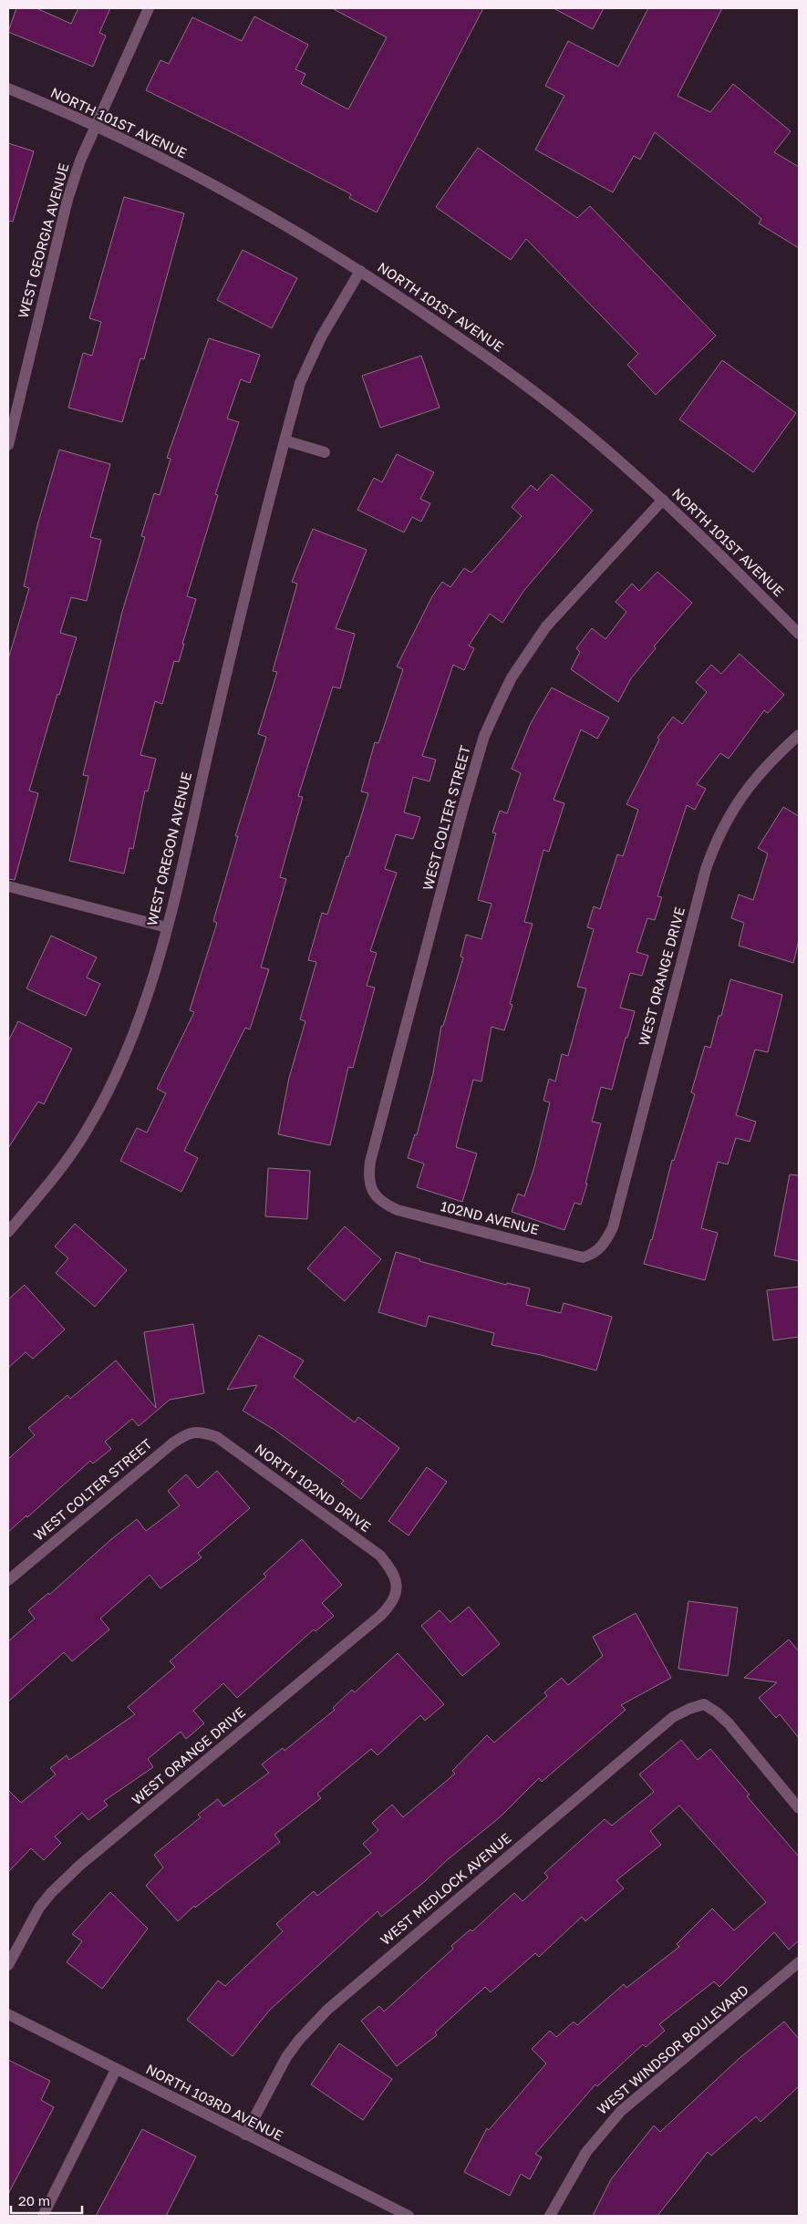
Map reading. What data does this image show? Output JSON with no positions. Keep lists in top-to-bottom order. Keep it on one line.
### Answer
{"streets":{"street":["NORTH 101ST AVENUE","WEST GEORGIA AVENUE","WEST COLTER STREET","WEST OREGON AVENUE","WEST ORANGE DRIVE","102ND AVENUE","NORTH 102ND DRIVE","WEST MEDLOCK AVENUE","WEST WINDSOR BOULEVARD","NORTH 103RD AVENUE"]},"crossings":[["NORTH 101ST AVENUE","WEST GEORGIA AVENUE"],["NORTH 101ST AVENUE","WEST COLTER STREET"],["NORTH 101ST AVENUE","WEST OREGON AVENUE"],["WEST COLTER STREET","102ND AVENUE"],["WEST COLTER STREET","NORTH 102ND DRIVE"],["WEST ORANGE DRIVE","102ND AVENUE"],["WEST ORANGE DRIVE","NORTH 102ND DRIVE"],["WEST MEDLOCK AVENUE","NORTH 103RD AVENUE"]],"scale_bar":"20 m"}
